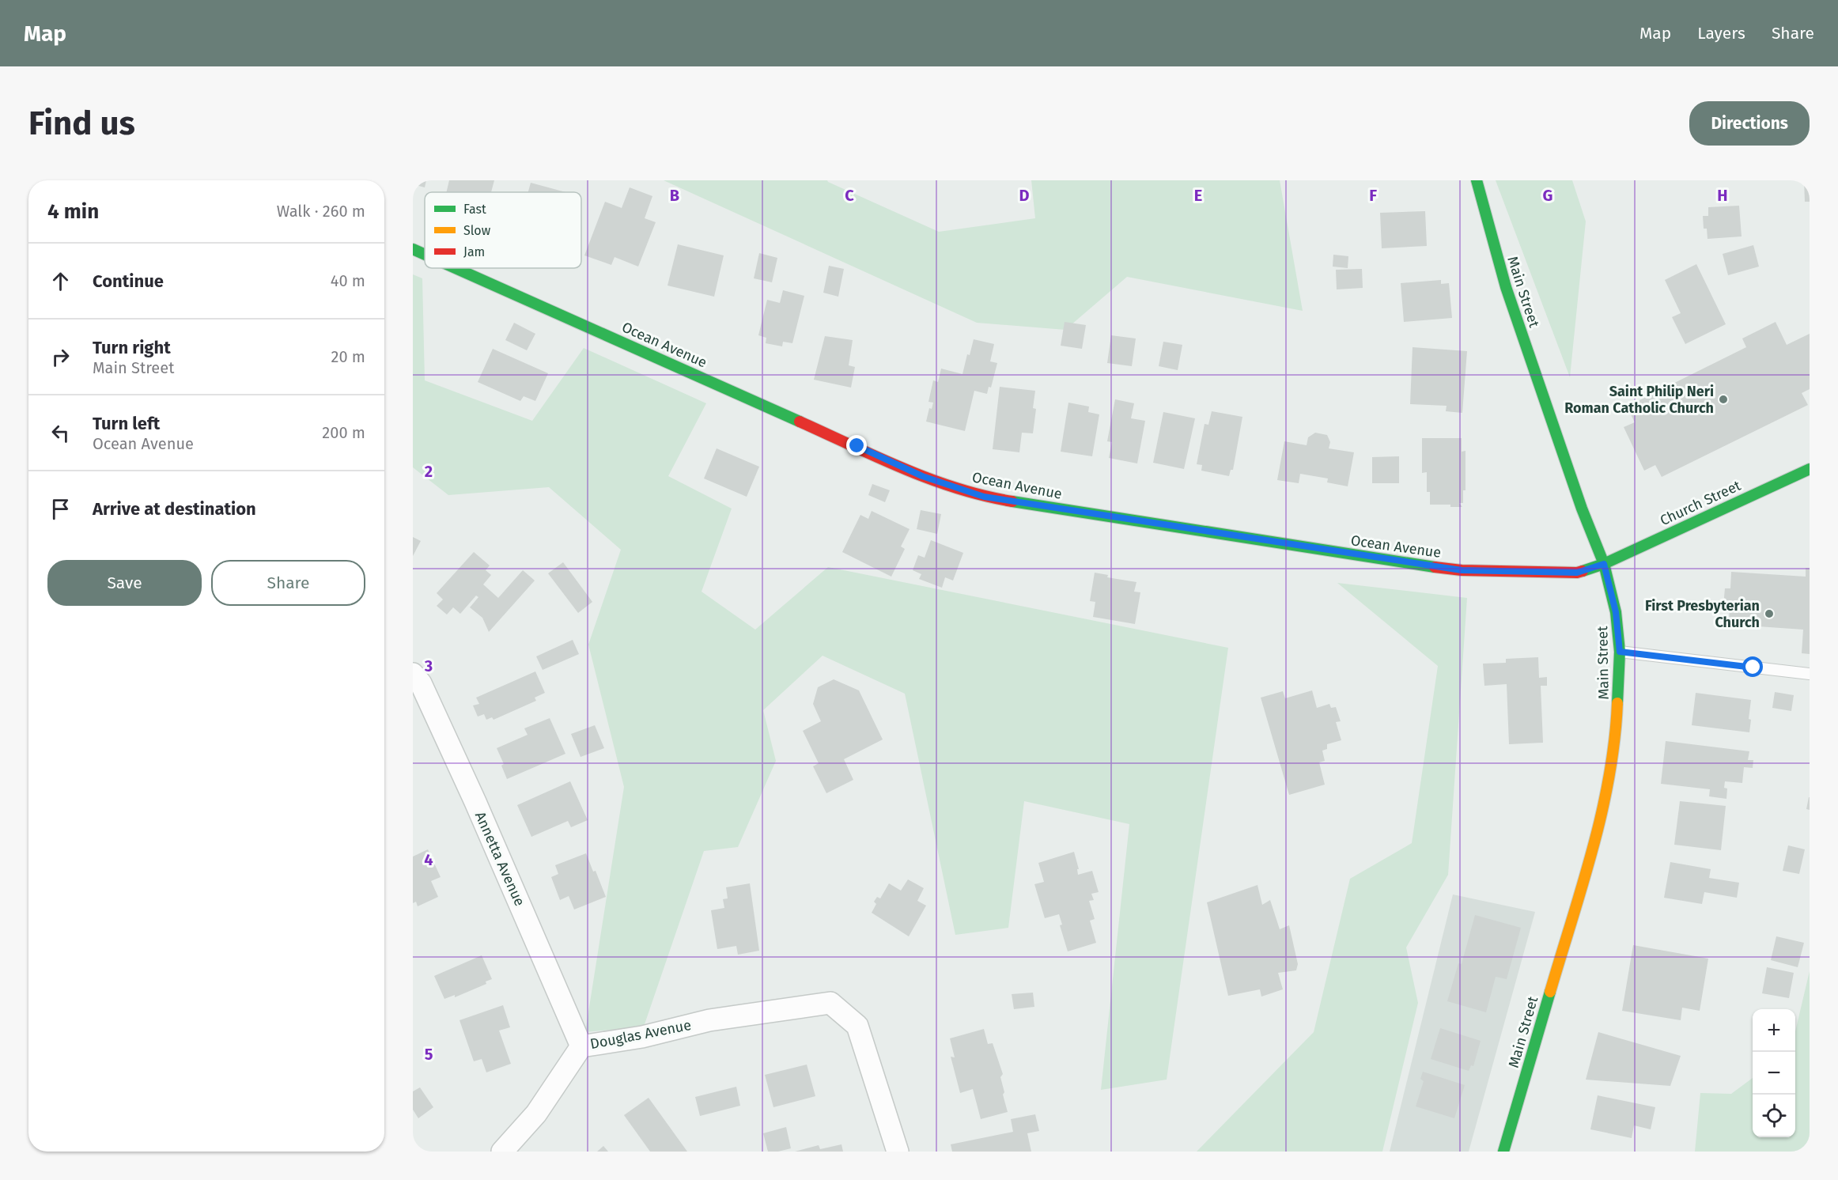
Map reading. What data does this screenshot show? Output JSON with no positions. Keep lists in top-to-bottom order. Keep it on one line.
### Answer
{"streets":{"main road":["Main Street","Ocean Avenue","Church Street"],"street":["Annetta Avenue","Douglas Avenue"]},"crossings":[["Main Street","Ocean Avenue"],["Main Street","Church Street"],["Ocean Avenue","Church Street"],["Annetta Avenue","Douglas Avenue"]],"places":["Saint Philip Neri Roman Catholic Church","First Presbyterian Church"],"legend":["Fast","Slow","Jam"],"page":{"header":"Map","nav":["Map","Layers","Share"],"buttons":["Directions",["Save","Share"]],"title":"Find us","heading":["4 min","Walk · 260 m"],"list":[["Continue","40 m"],["Turn right","Main Street","20 m"],["Turn left","Ocean Avenue","200 m"],"Arrive at destination"],"map_buttons":["+","−"]},"grid":{"columns":["B","C","D","E","F","G","H"],"rows":["2","3","4","5"]}}
